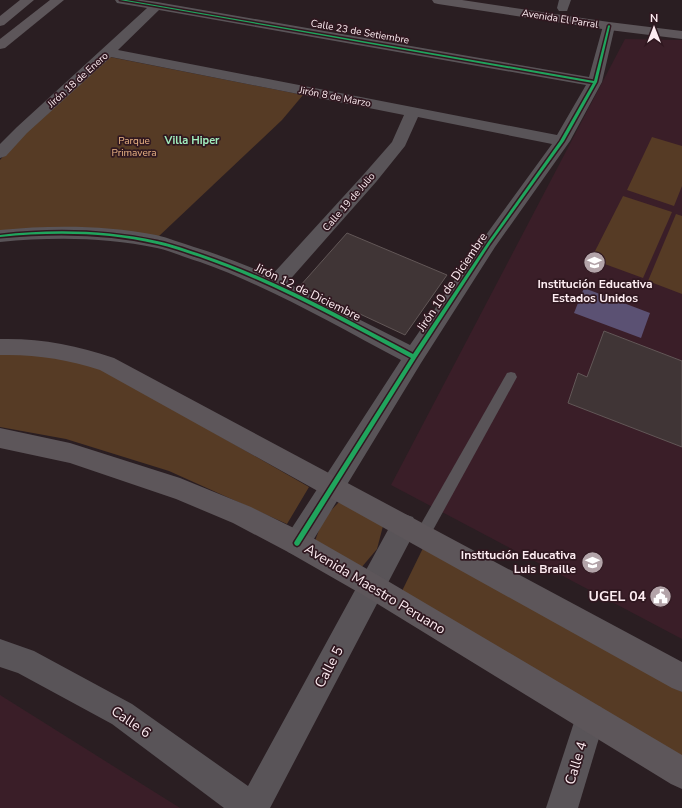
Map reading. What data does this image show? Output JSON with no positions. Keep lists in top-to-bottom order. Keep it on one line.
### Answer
{"streets":{"main road":["Avenida El Parral","Avenida Maestro Peruano"],"street":["Calle 23 de Setiembre","Jirón 18 de Enero","Jirón 8 de Marzo","Calle 19 de Julio","Jirón 10 de Diciembre","Jirón 12 de Diciembre","Calle 5","Calle 6","Calle 4"]},"crossings":[["Avenida El Parral","Jirón 10 de Diciembre"],["Calle 23 de Setiembre","Jirón 18 de Enero"],["Calle 23 de Setiembre","Jirón 10 de Diciembre"],["Jirón 18 de Enero","Jirón 8 de Marzo"],["Jirón 8 de Marzo","Calle 19 de Julio"],["Jirón 8 de Marzo","Jirón 10 de Diciembre"],["Calle 19 de Julio","Jirón 12 de Diciembre"],["Jirón 10 de Diciembre","Jirón 12 de Diciembre"],["Jirón 10 de Diciembre","Avenida Maestro Peruano"],["Avenida Maestro Peruano","Calle 5"],["Avenida Maestro Peruano","Calle 4"],["Calle 5","Calle 6"]],"districts":["Villa Hiper"],"parks":["Parque Primavera"],"places":{"school or university":["Institución Educativa Estados Unidos","Institución Educativa Luis Braille"],"public building":["UGEL 04"]},"north":"top"}
